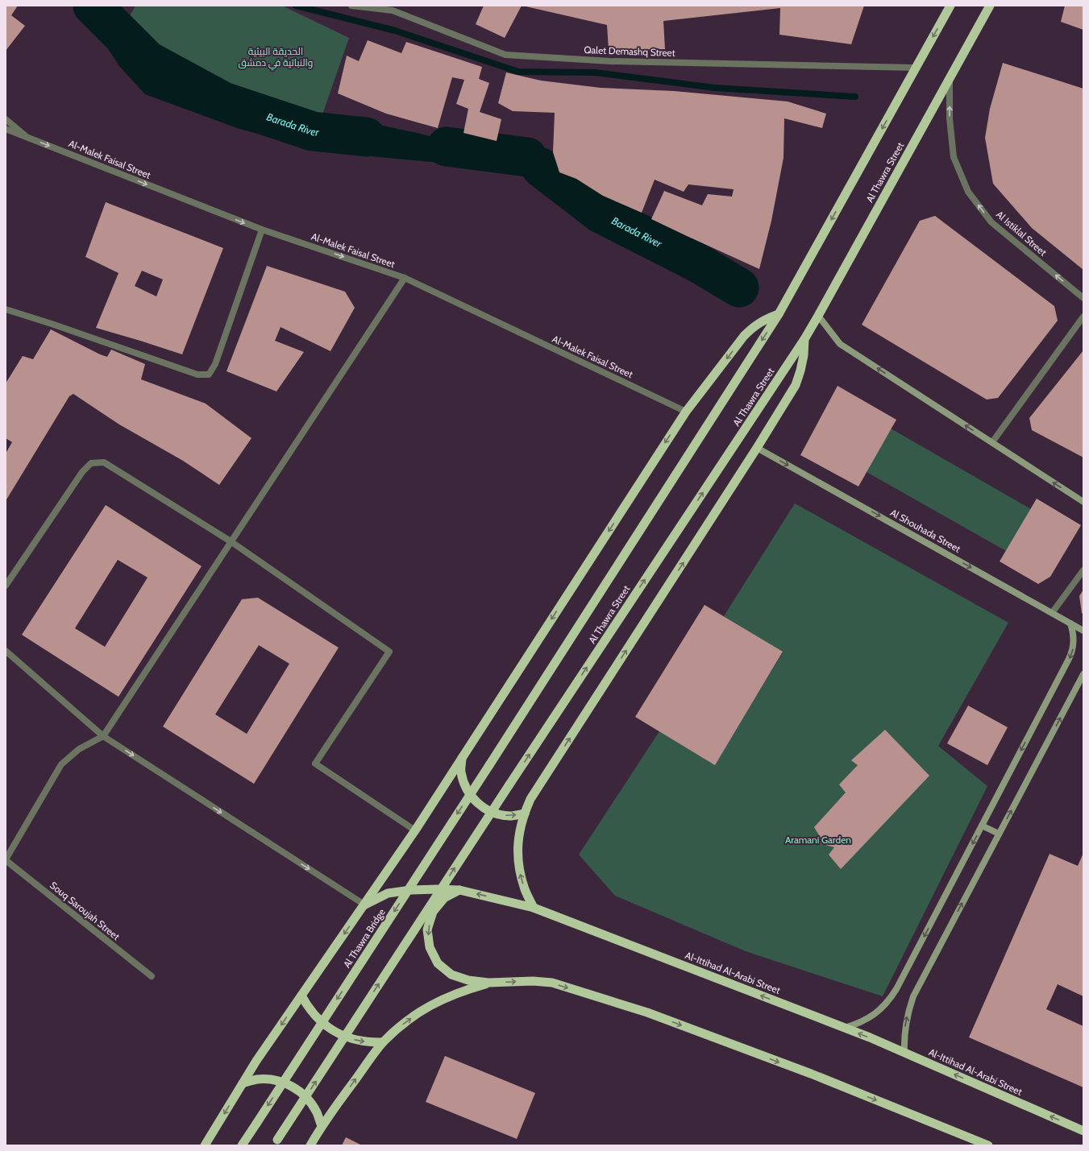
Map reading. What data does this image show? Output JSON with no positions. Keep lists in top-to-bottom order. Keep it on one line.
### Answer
{"streets":{"highway":["Al Thawra Street","Al Thawra Bridge","Al-Ittihad Al-Arabi Street"],"main road":["Al Shouhada Street"],"street":["Qalet Demashq Street","Al-Malek Faisal Street","Al Istiklal Street","Souq Saroujah Street"]},"crossings":[["Qalet Demashq Street","Al Thawra Street"],["Al Thawra Street","Al Istiklal Street"],["Al Thawra Street","Al Thawra Bridge"]],"one_way":["Al-Malek Faisal Street","Al Istiklal Street","Al Shouhada Street"],"water":["Barada River"],"parks":["الحديقة البيئية والنباتية في دمشق","Aramani Garden"]}
